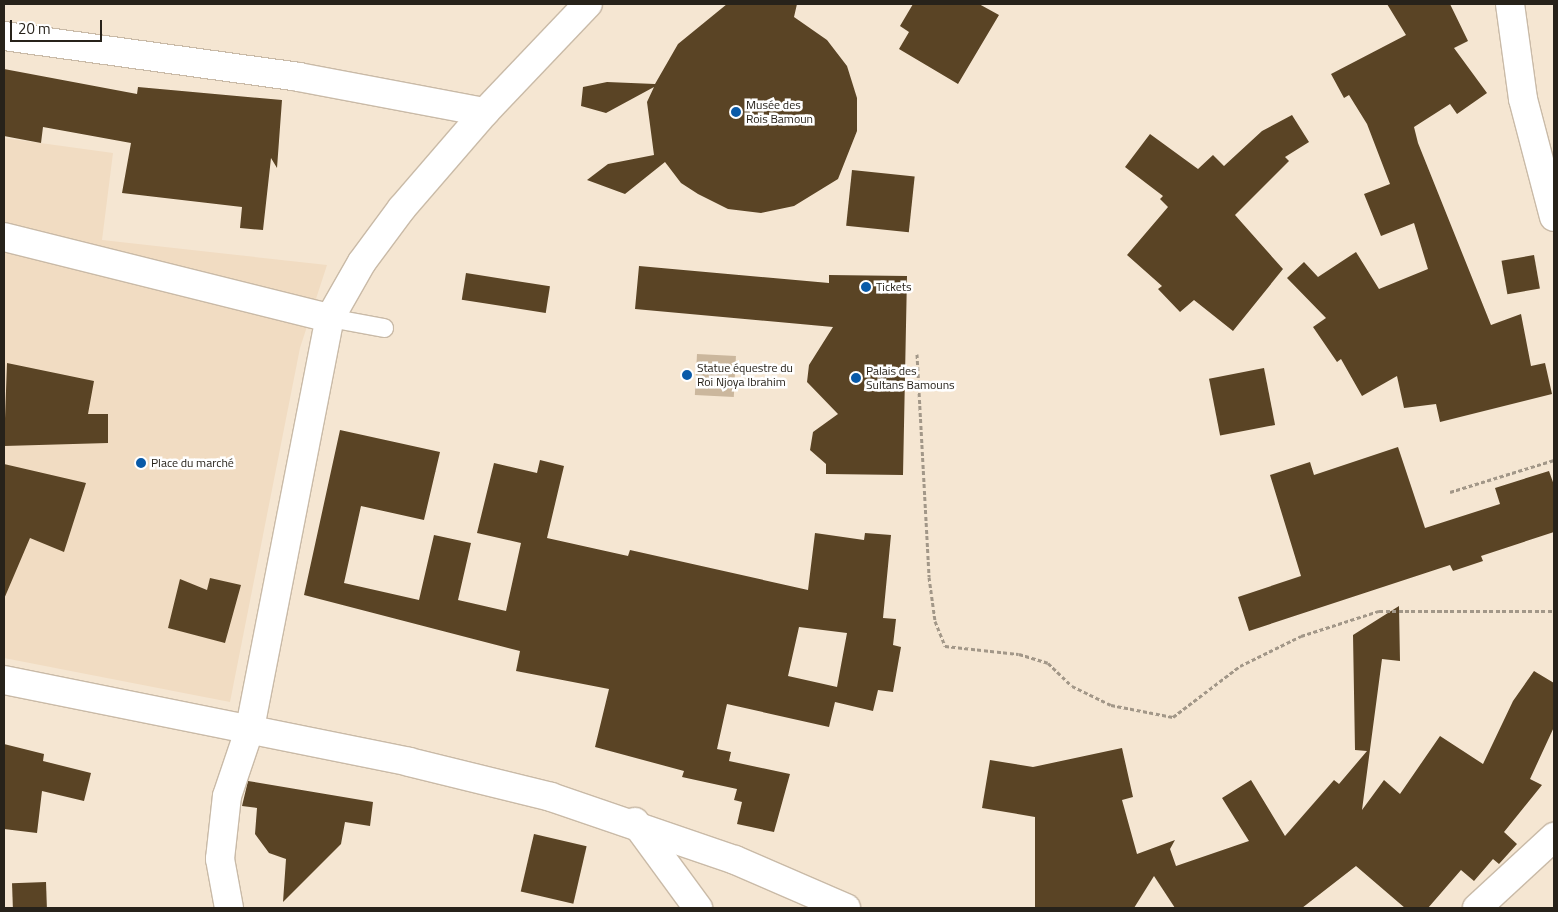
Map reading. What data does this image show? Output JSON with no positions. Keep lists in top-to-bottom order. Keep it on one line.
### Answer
{"places":["Musée des Rois Bamoun","Tickets","Statue équestre du Roi Njoya Ibrahim","Palais des Sultans Bamouns","Place du marché"],"scale_bar":"20 m"}
